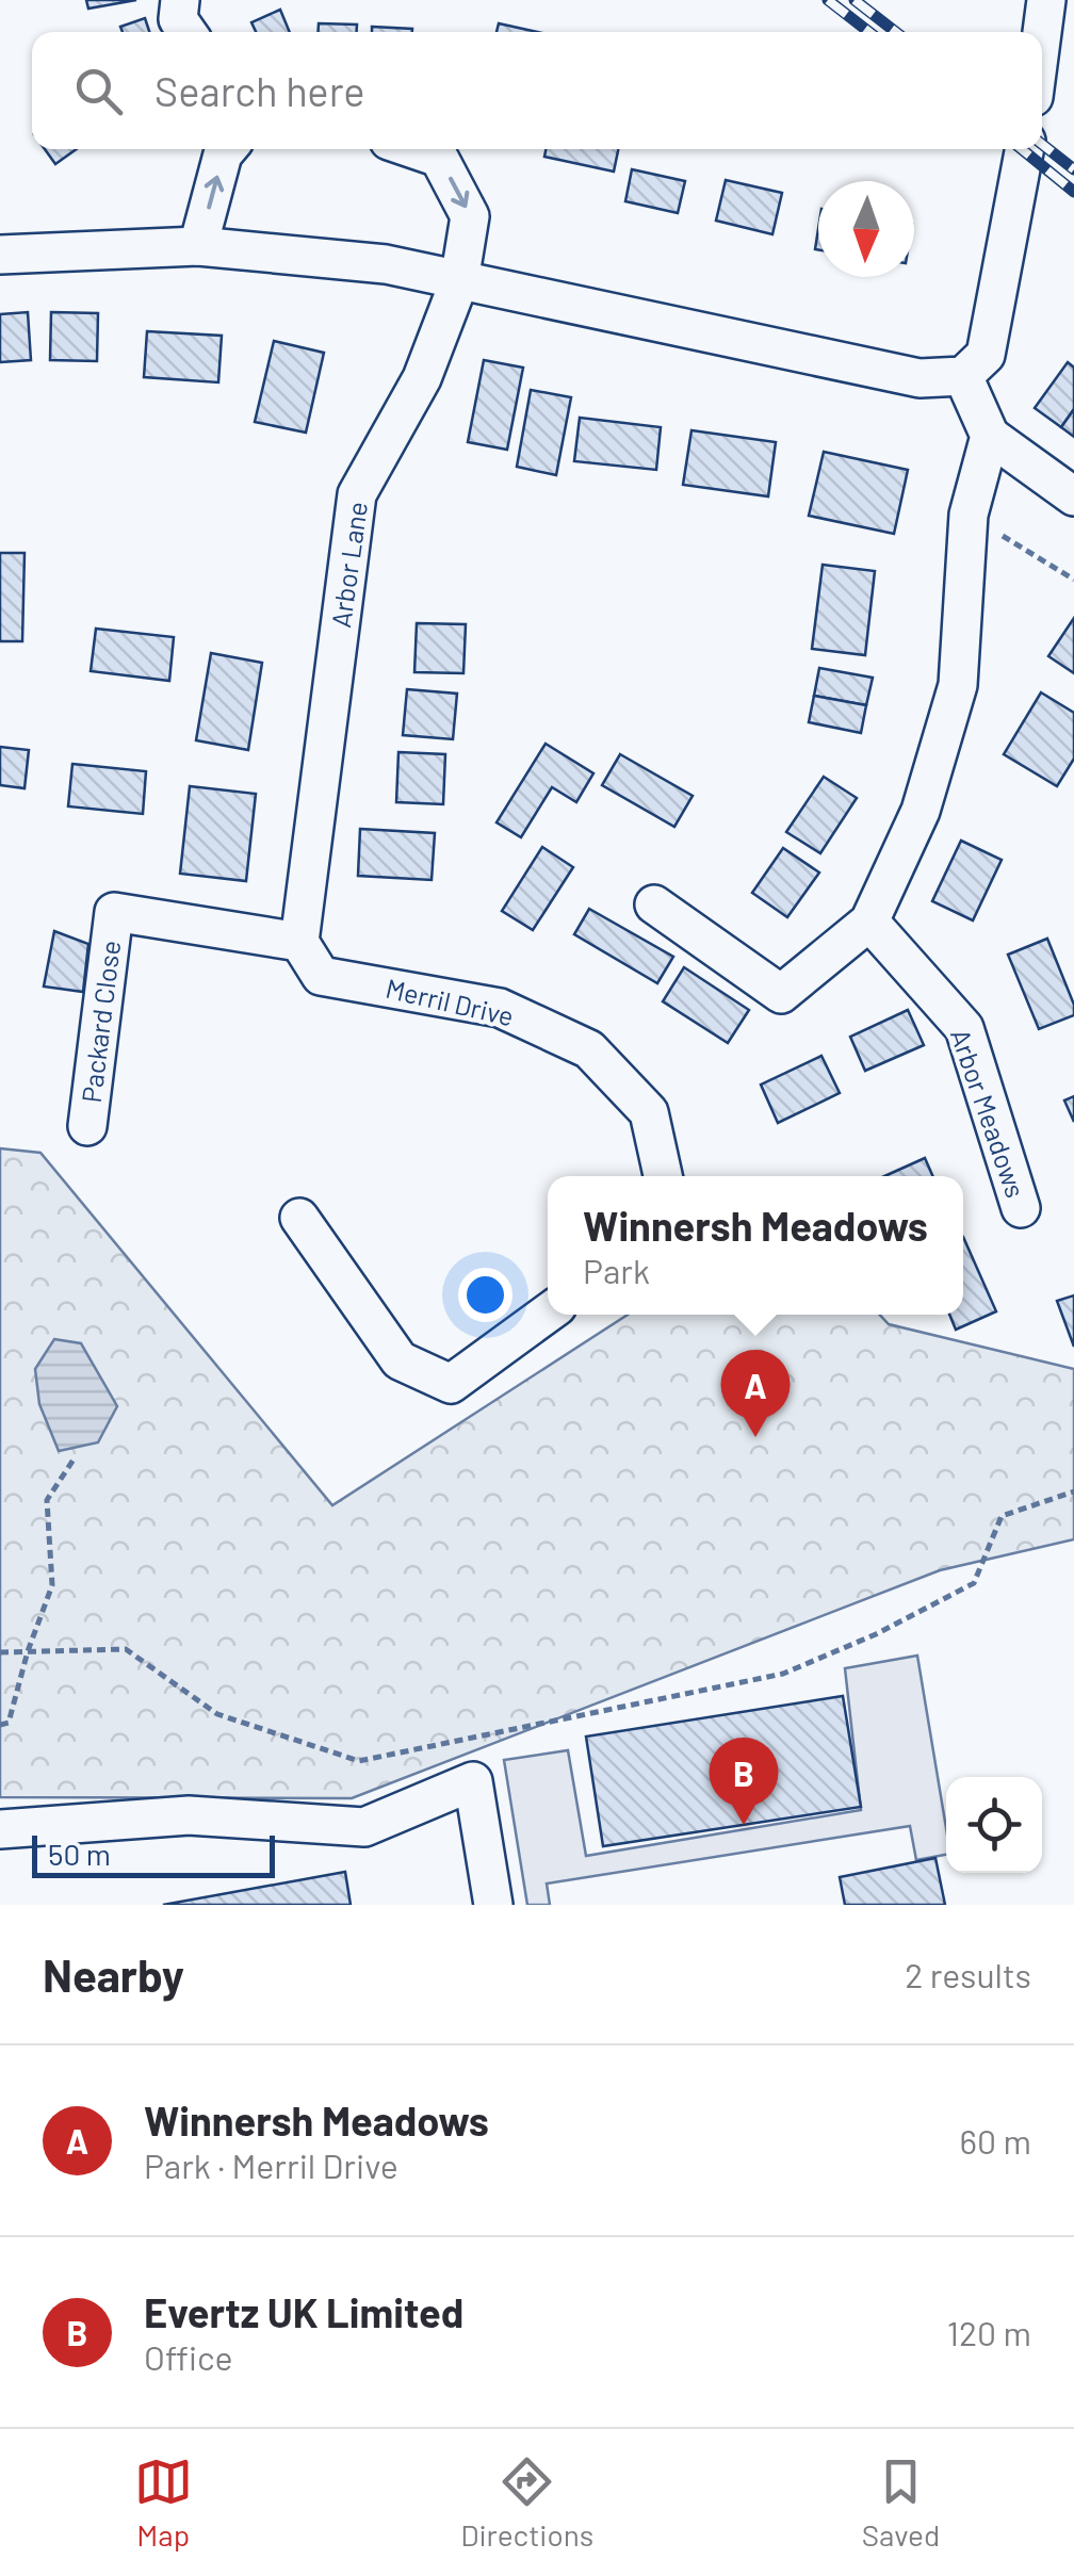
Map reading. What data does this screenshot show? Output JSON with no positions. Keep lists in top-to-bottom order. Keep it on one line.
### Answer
{"streets":{"street":["Arbor Lane","Merril Drive","Packard Close","Arbor Meadows"]},"crossings":[["Arbor Lane","Merril Drive"],["Arbor Lane","Packard Close"],["Merril Drive","Packard Close"]],"scale_bar":"50 m","north":"bottom","page":{"search":"Search here","popup":["Winnersh Meadows","Park"],"pins":["A","B"],"scale":"50 m","heading":["Nearby","2 results"],"list":[{"mark":"A","name":"Winnersh Meadows","note":"Park · Merril Drive","value":"60 m"},{"mark":"B","name":"Evertz UK Limited","note":"Office","value":"120 m"}],"nav":["Map","Directions","Saved"]}}
